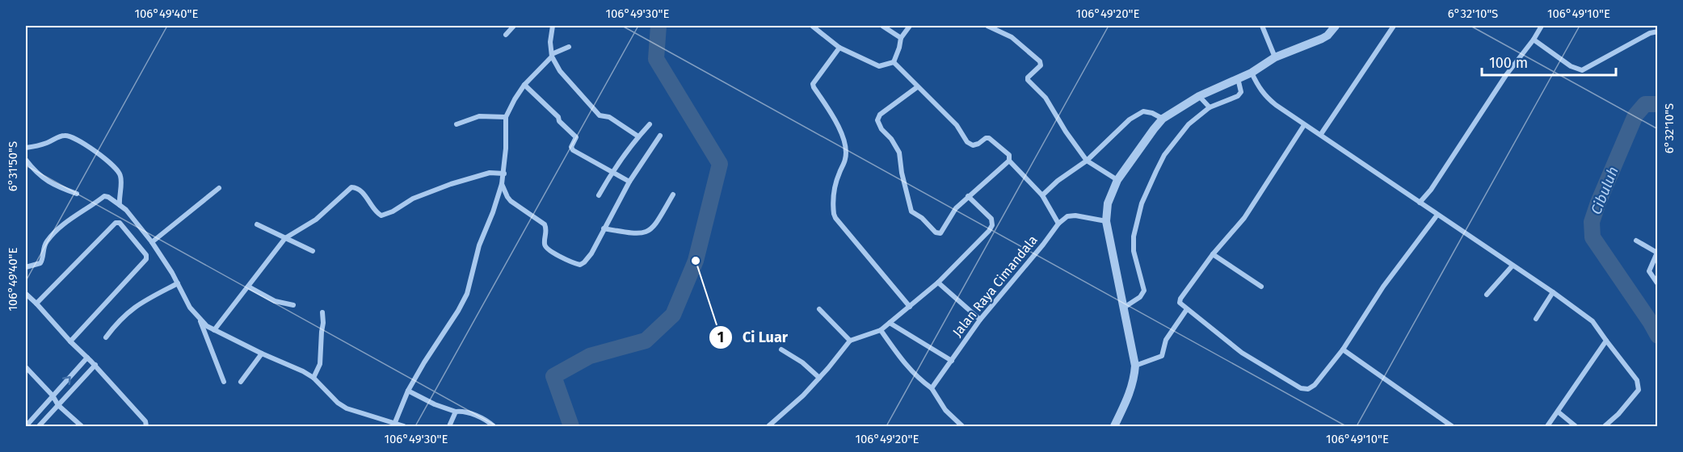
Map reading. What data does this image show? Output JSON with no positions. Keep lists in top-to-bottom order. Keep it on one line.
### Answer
{"streets":{"street":["Jalan Raya Cimandala"]},"water":["Cibuluh"],"places":["Ci Luar"],"scale_bar":"100 m","coordinates":["106°49'40\"E","106°49'30\"E","106°49'20\"E","6°32'10\"S","106°49'10\"E","6°31'50\"S"]}
